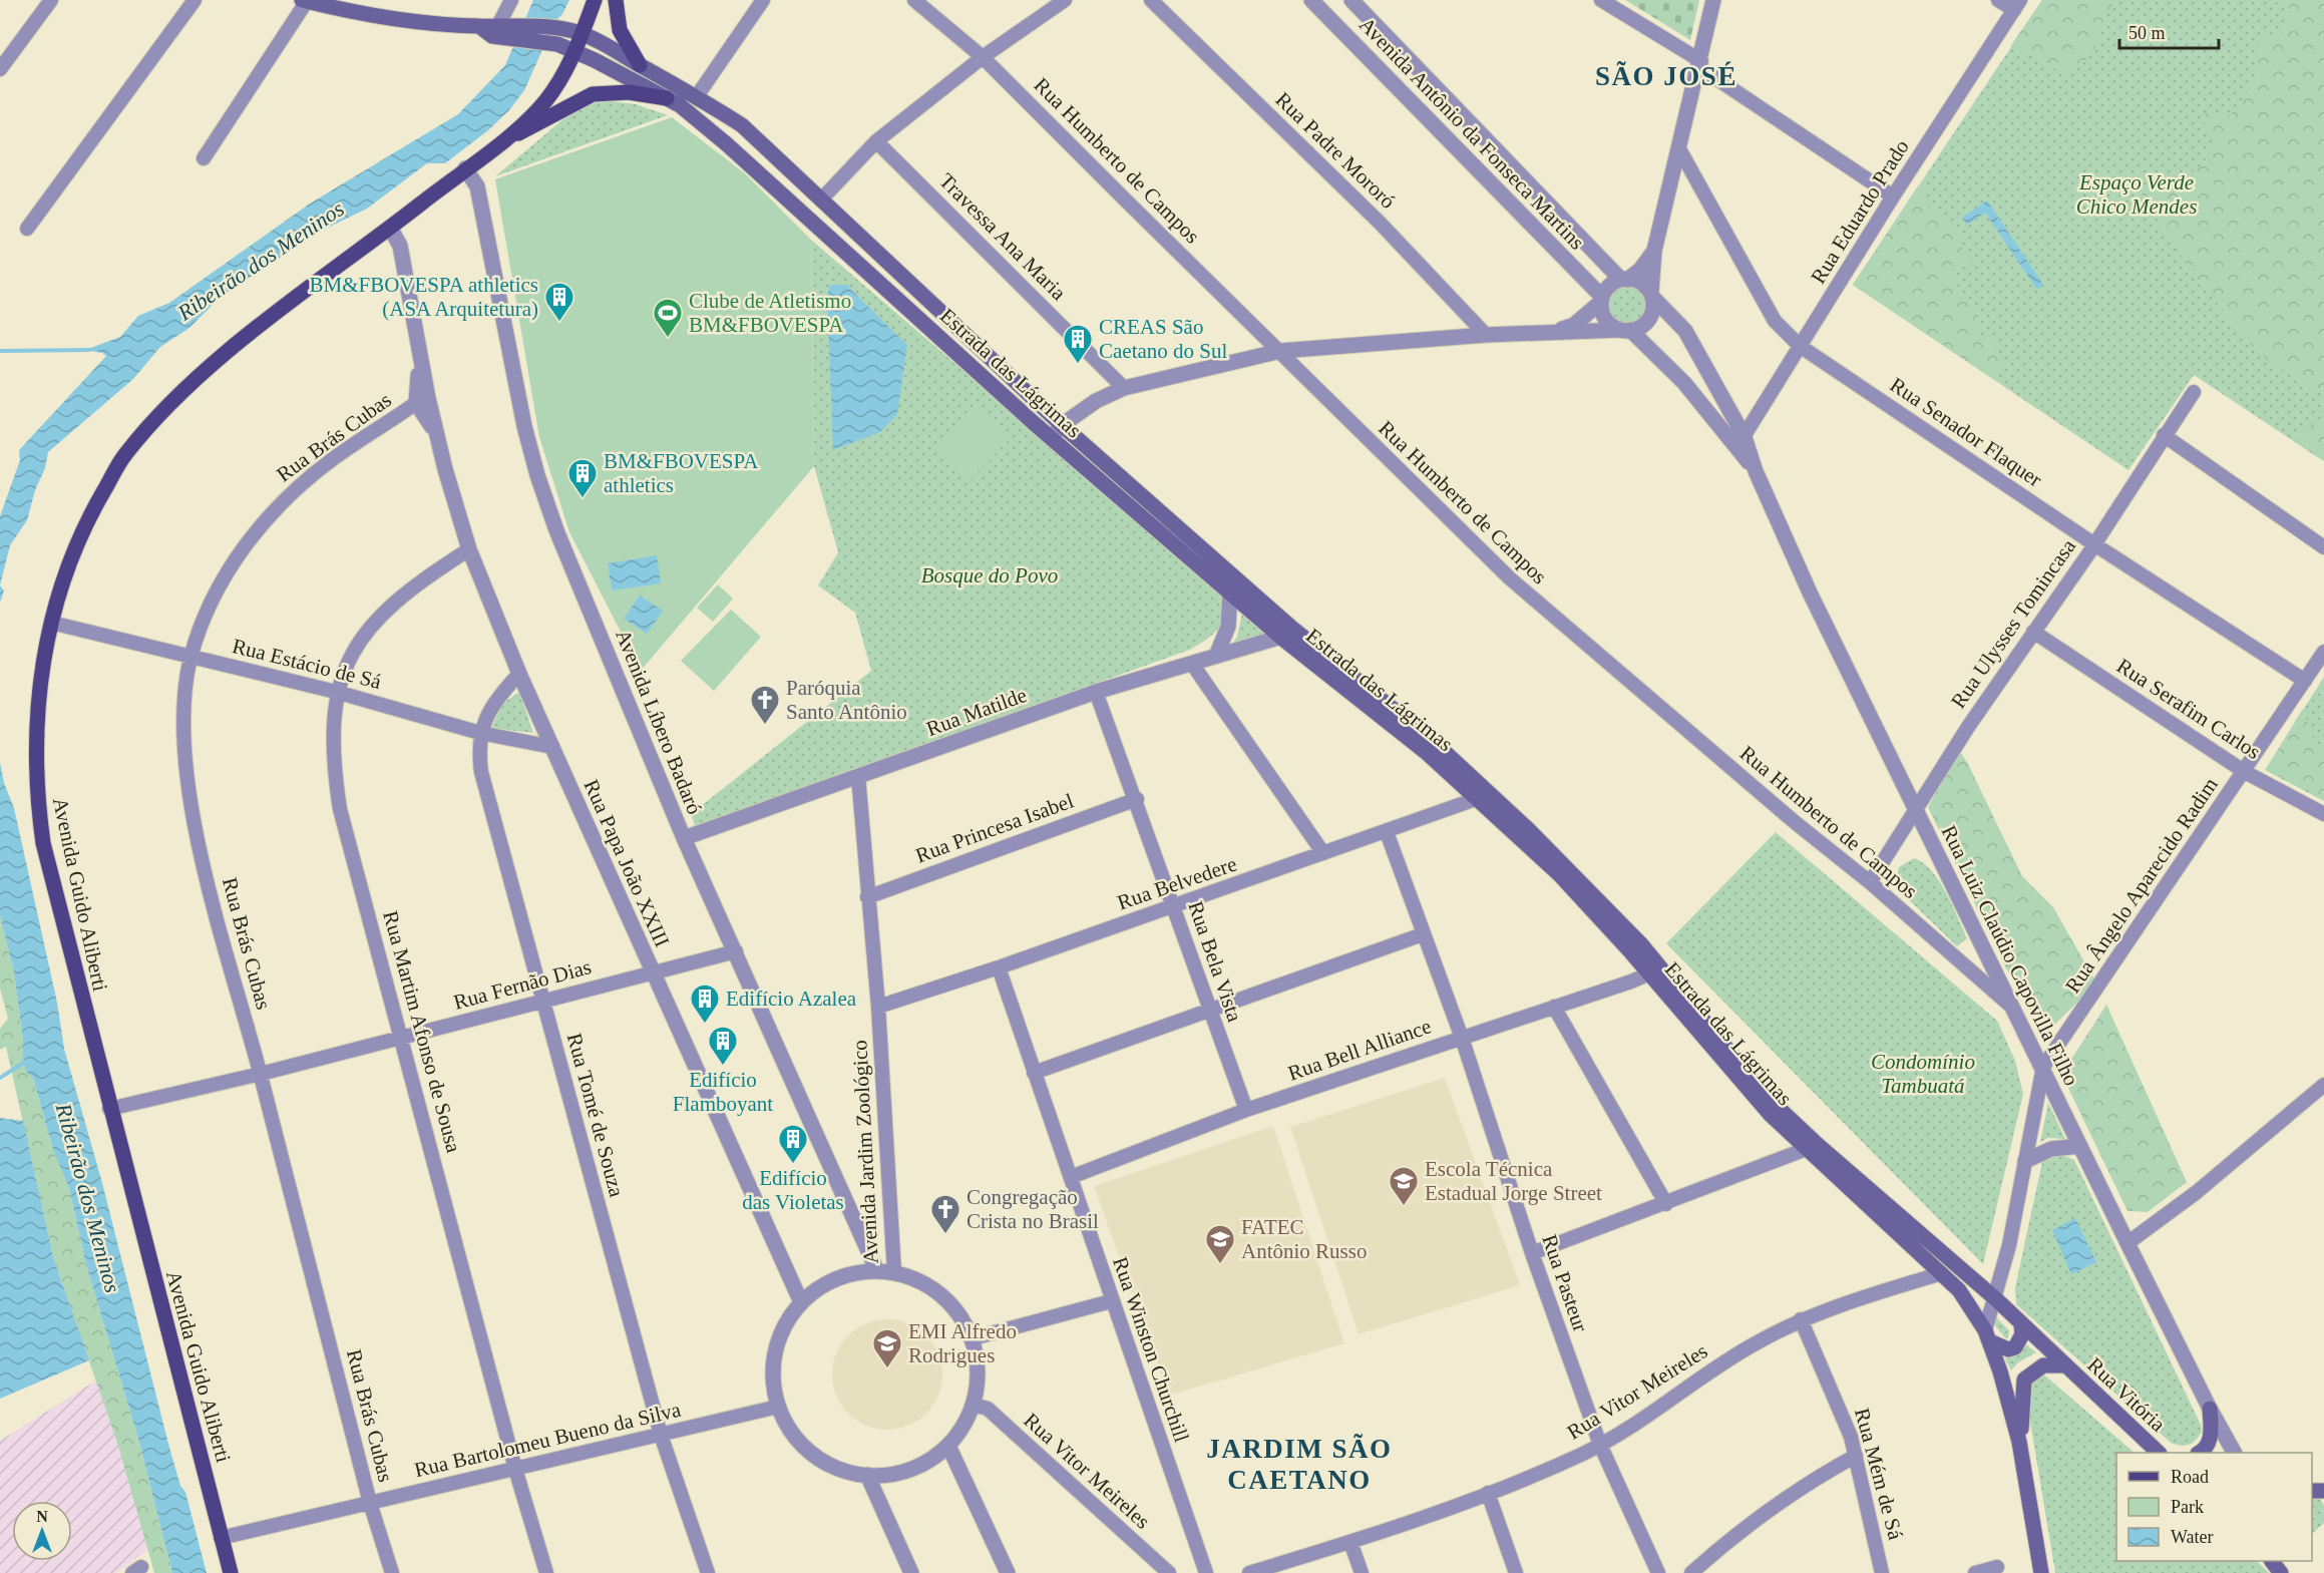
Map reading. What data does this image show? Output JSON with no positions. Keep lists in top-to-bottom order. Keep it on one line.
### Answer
{"streets":{"main road":["Estrada das Lágrimas","Avenida Guido Aliberti","Rua Vitória"],"street":["Avenida Antônio da Fonseca Martins","Rua Padre Mororó","Rua Humberto de Campos","Rua Eduardo Prado","Travessa Ana Maria","Rua Senador Flaquer","Rua Brás Cubas","Rua Ulysses Tomincasa","Rua Estácio de Sá","Rua Serafim Carlos","Rua Matilde","Avenida Líbero Badaró","Rua Princesa Isabel","Rua Papa João XXIII","Rua Belvedere","Rua Ângelo Aparecido Radim","Rua Luiz Claúdio Capovilla Filho","Rua Bela Vista","Rua Fernão Dias","Rua Martim Afonso de Sousa","Rua Bell Alliance","Rua Tomé de Souza","Avenida Jardim Zoológico","Rua Pasteur","Rua Winston Churchill","Rua Vitor Meireles","Rua Bartolomeu Bueno da Silva","Rua Mém de Sá"]},"crossings":[["Avenida Antônio da Fonseca Martins","Rua Luiz Claúdio Capovilla Filho"],["Rua Humberto de Campos","Rua Ulysses Tomincasa"],["Rua Humberto de Campos","Rua Luiz Claúdio Capovilla Filho"],["Rua Eduardo Prado","Rua Senador Flaquer"],["Rua Eduardo Prado","Rua Luiz Claúdio Capovilla Filho"],["Estrada das Lágrimas","Rua Matilde"],["Estrada das Lágrimas","Rua Belvedere"],["Estrada das Lágrimas","Rua Ângelo Aparecido Radim"],["Estrada das Lágrimas","Avenida Guido Aliberti"],["Estrada das Lágrimas","Rua Bell Alliance"],["Estrada das Lágrimas","Rua Vitor Meireles"],["Estrada das Lágrimas","Rua Vitória"],["Rua Senador Flaquer","Rua Ulysses Tomincasa"],["Rua Senador Flaquer","Rua Ângelo Aparecido Radim"],["Rua Brás Cubas","Rua Estácio de Sá"],["Rua Brás Cubas","Rua Papa João XXIII"],["Rua Brás Cubas","Rua Fernão Dias"],["Rua Brás Cubas","Rua Bartolomeu Bueno da Silva"],["Rua Ulysses Tomincasa","Rua Serafim Carlos"],["Rua Ulysses Tomincasa","Rua Luiz Claúdio Capovilla Filho"],["Rua Estácio de Sá","Rua Papa João XXIII"],["Rua Estácio de Sá","Avenida Guido Aliberti"],["Rua Estácio de Sá","Rua Martim Afonso de Sousa"],["Rua Estácio de Sá","Rua Tomé de Souza"],["Rua Serafim Carlos","Rua Ângelo Aparecido Radim"],["Rua Matilde","Avenida Líbero Badaró"],["Rua Matilde","Rua Bela Vista"],["Rua Matilde","Avenida Jardim Zoológico"],["Avenida Líbero Badaró","Rua Papa João XXIII"],["Avenida Líbero Badaró","Avenida Guido Aliberti"],["Avenida Líbero Badaró","Rua Fernão Dias"],["Avenida Líbero Badaró","Avenida Jardim Zoológico"],["Avenida Líbero Badaró","Rua Vitor Meireles"],["Avenida Líbero Badaró","Rua Bartolomeu Bueno da Silva"],["Rua Princesa Isabel","Rua Bela Vista"],["Rua Princesa Isabel","Avenida Jardim Zoológico"],["Rua Papa João XXIII","Avenida Guido Aliberti"],["Rua Papa João XXIII","Rua Fernão Dias"],["Rua Papa João XXIII","Rua Martim Afonso de Sousa"],["Rua Papa João XXIII","Rua Tomé de Souza"],["Rua Papa João XXIII","Avenida Jardim Zoológico"],["Rua Papa João XXIII","Rua Vitor Meireles"],["Rua Papa João XXIII","Rua Bartolomeu Bueno da Silva"],["Rua Belvedere","Rua Bela Vista"],["Rua Belvedere","Avenida Jardim Zoológico"],["Rua Belvedere","Rua Pasteur"],["Rua Belvedere","Rua Winston Churchill"],["Rua Ângelo Aparecido Radim","Rua Luiz Claúdio Capovilla Filho"],["Avenida Guido Aliberti","Rua Fernão Dias"],["Avenida Guido Aliberti","Rua Bartolomeu Bueno da Silva"],["Rua Bela Vista","Rua Bell Alliance"],["Rua Fernão Dias","Rua Martim Afonso de Sousa"],["Rua Fernão Dias","Rua Tomé de Souza"],["Rua Martim Afonso de Sousa","Rua Bartolomeu Bueno da Silva"],["Rua Bell Alliance","Rua Pasteur"],["Rua Bell Alliance","Rua Winston Churchill"],["Rua Tomé de Souza","Rua Bartolomeu Bueno da Silva"],["Avenida Jardim Zoológico","Rua Vitor Meireles"],["Avenida Jardim Zoológico","Rua Bartolomeu Bueno da Silva"],["Rua Pasteur","Rua Vitor Meireles"],["Rua Vitor Meireles","Rua Bartolomeu Bueno da Silva"],["Rua Vitor Meireles","Rua Mém de Sá"]],"districts":["SÃO JOSÉ","JARDIM SÃO CAETANO"],"water":["Ribeirão dos Meninos"],"parks":["Espaço Verde Chico Mendes","Bosque do Povo","Condomínio Tambuatá"],"places":{"building":["BM&FBOVESPA athletics (ASA Arquitetura)","CREAS São Caetano do Sul","BM&FBOVESPA athletics","Edifício Azalea","Edifício Flamboyant","Edifício das Violetas"],"sports":["Clube de Atletismo BM&FBOVESPA"],"church":["Paróquia Santo Antônio","Congregação Crista no Brasil"],"school or university":["Escola Técnica Estadual Jorge Street","FATEC Antônio Russo","EMI Alfredo Rodrigues"]},"legend":["Road","Park","Water"],"scale_bar":"50 m","north":"top"}
